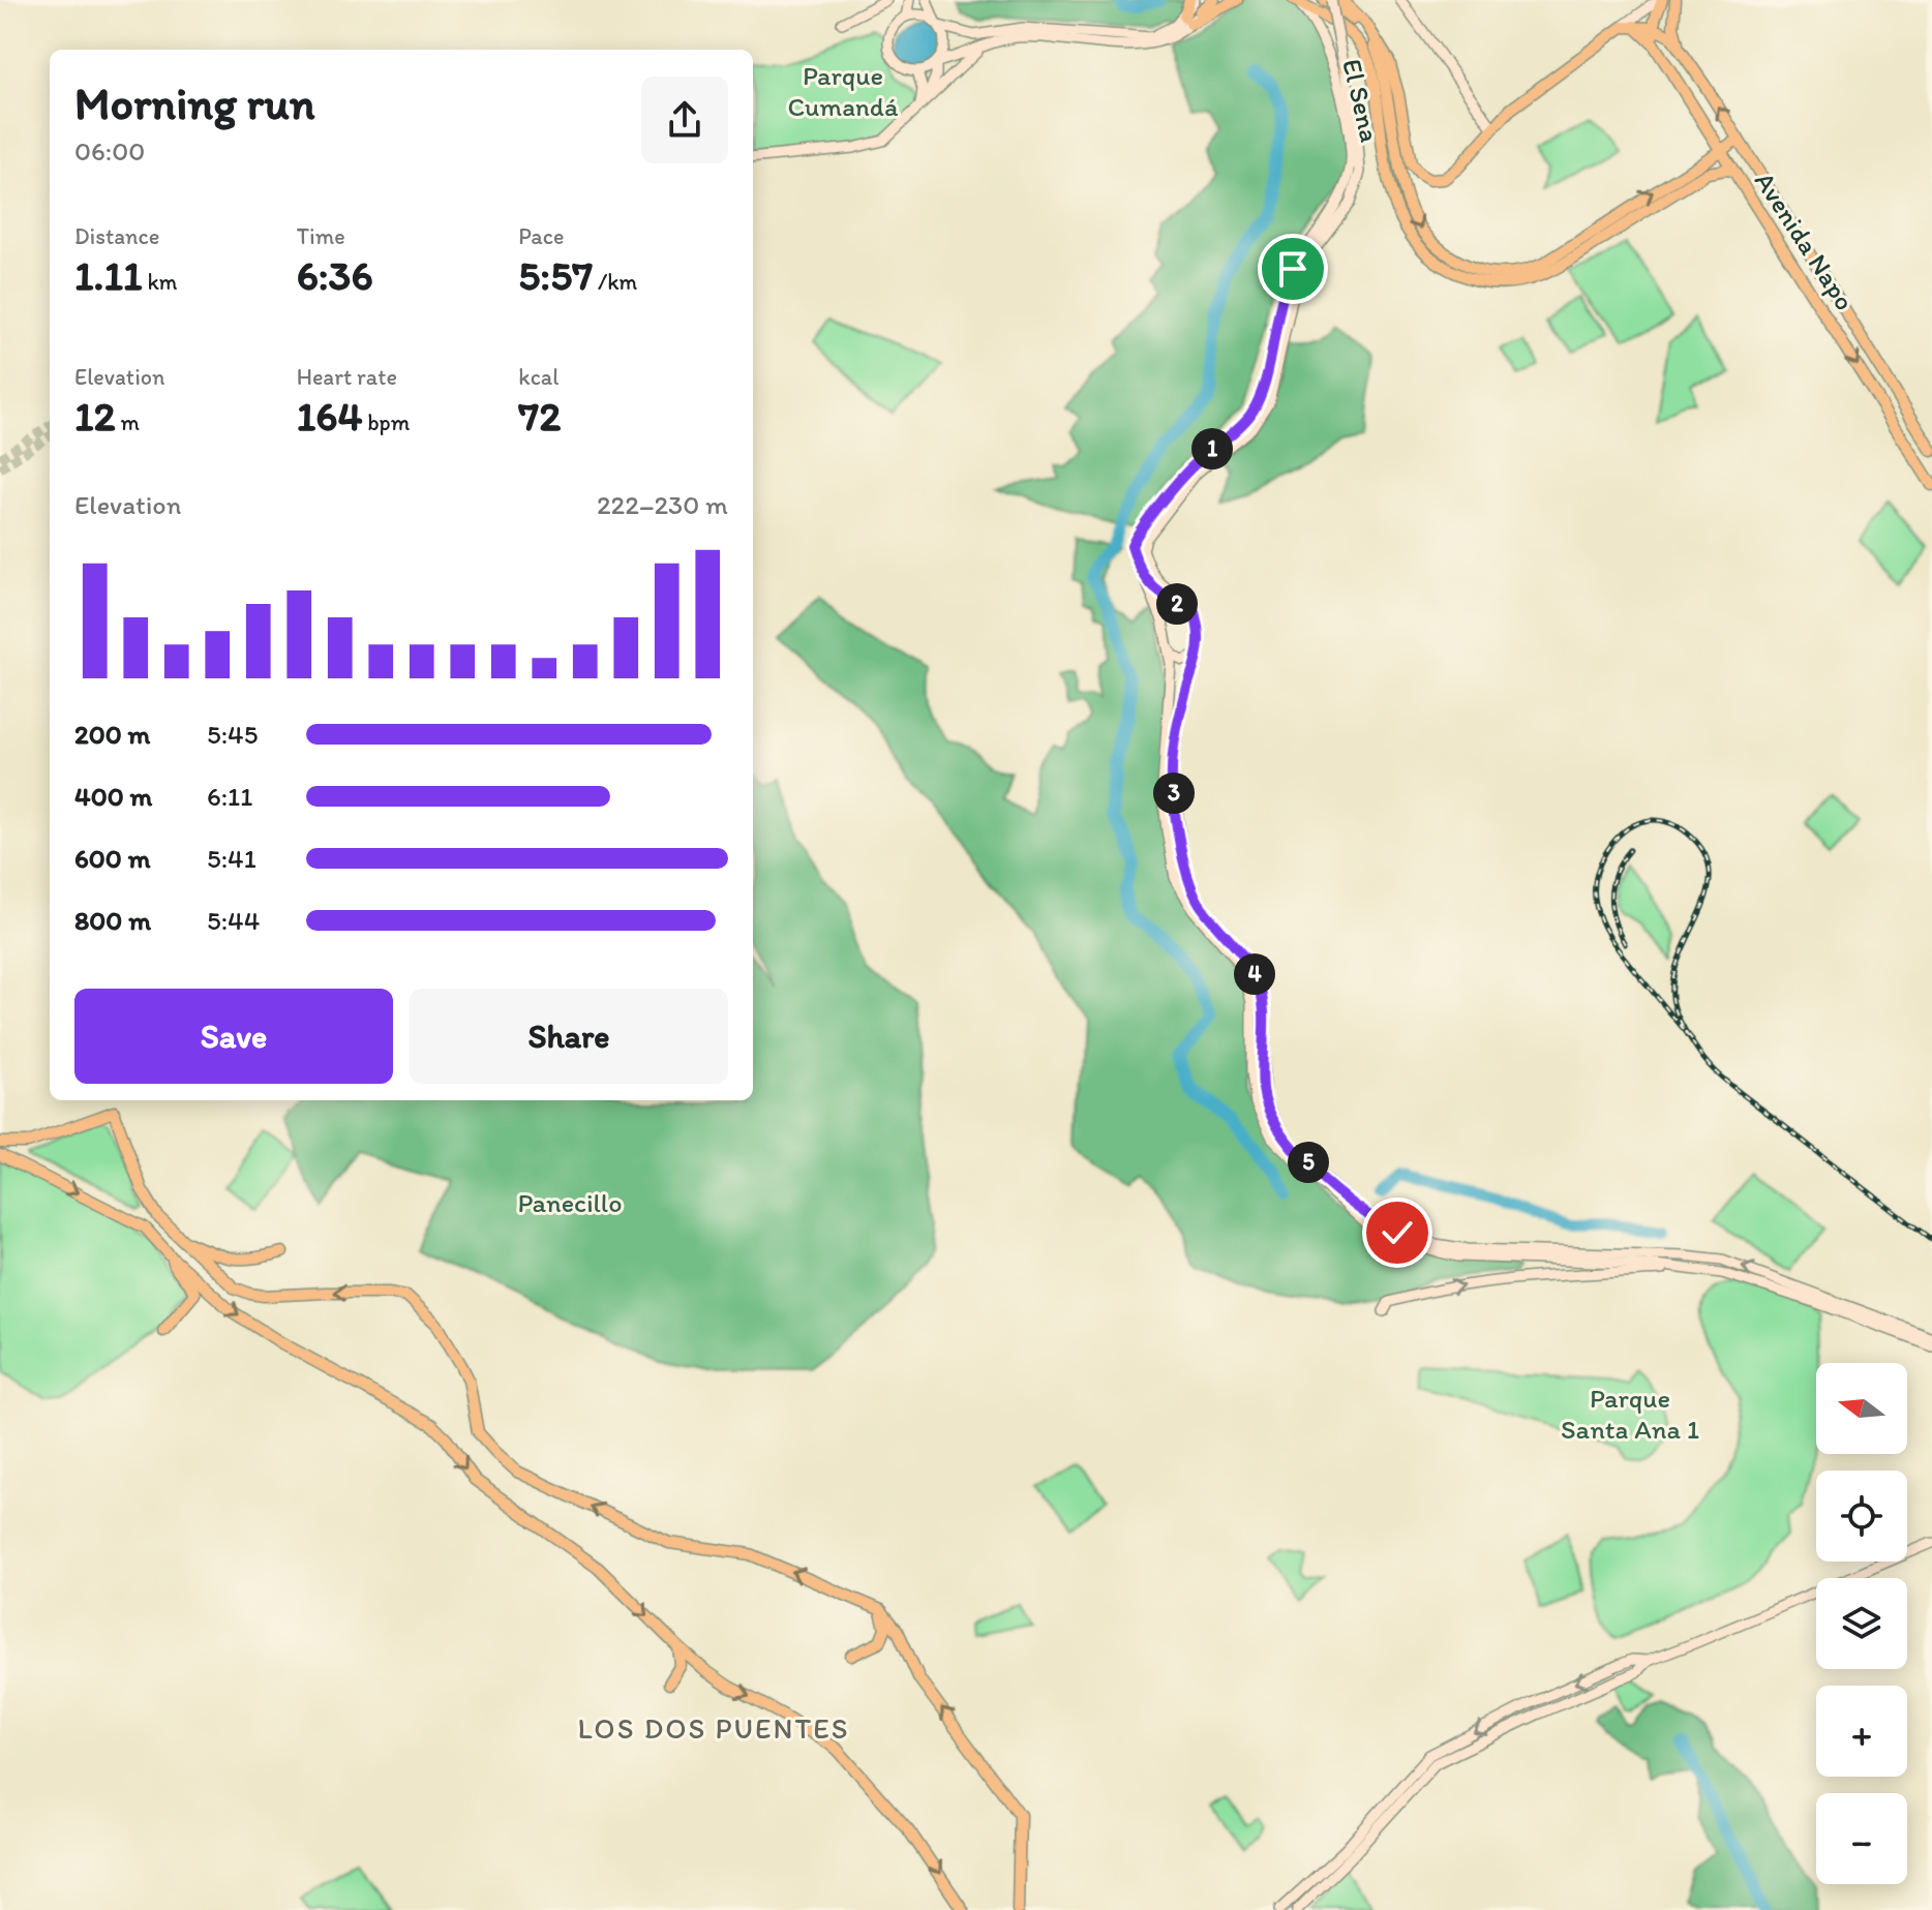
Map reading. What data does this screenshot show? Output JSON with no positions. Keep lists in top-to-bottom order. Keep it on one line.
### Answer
{"streets":{"main road":["El Sena","Avenida Napo"]},"districts":["LOS DOS PUENTES"],"parks":["Parque Cumandá","Panecillo","Parque Santa Ana 1"],"north":"left","page":{"heading":["Morning run","06:00"],"stats":[["Distance","1.11 km"],["Time","6:36"],["Pace","5:57 /km"],["Elevation","12 m"],["Heart rate","164 bpm"],["kcal","72"]],"pins":["1","2","3","4","5"],"chart":["Elevation","222–230 m"],"list":[{"name":"200 m","note":"5:45"},{"name":"400 m","note":"6:11"},{"name":"600 m","note":"5:41"},{"name":"800 m","note":"5:44"}],"buttons":["Save","Share"],"map_buttons":["+","−"]}}
